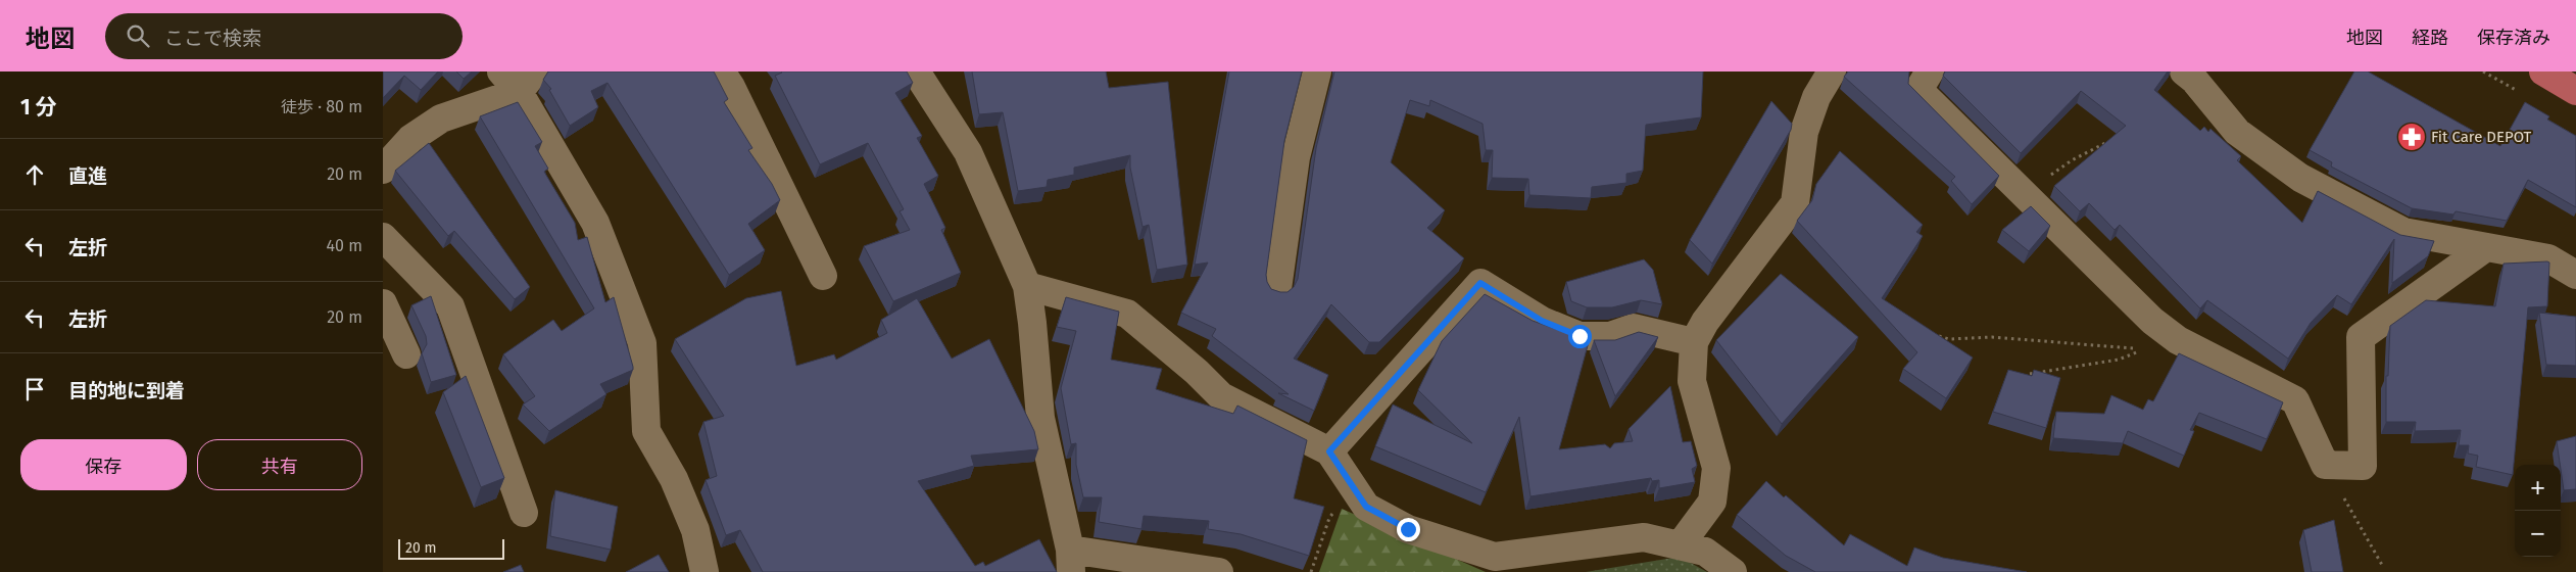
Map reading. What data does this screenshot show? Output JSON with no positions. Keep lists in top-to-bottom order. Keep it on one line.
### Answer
{"places":{"pharmacy":["Fit Care DEPOT"]},"scale_bar":"20 m","page":{"header":"地図","search":"ここで検索","nav":["地図","経路","保存済み"],"heading":["1 分","徒歩 · 80 m"],"list":[["直進","20 m"],["左折","40 m"],["左折","20 m"],"目的地に到着"],"buttons":["保存","共有"],"map_buttons":["+","−"],"scale":"20 m"}}
